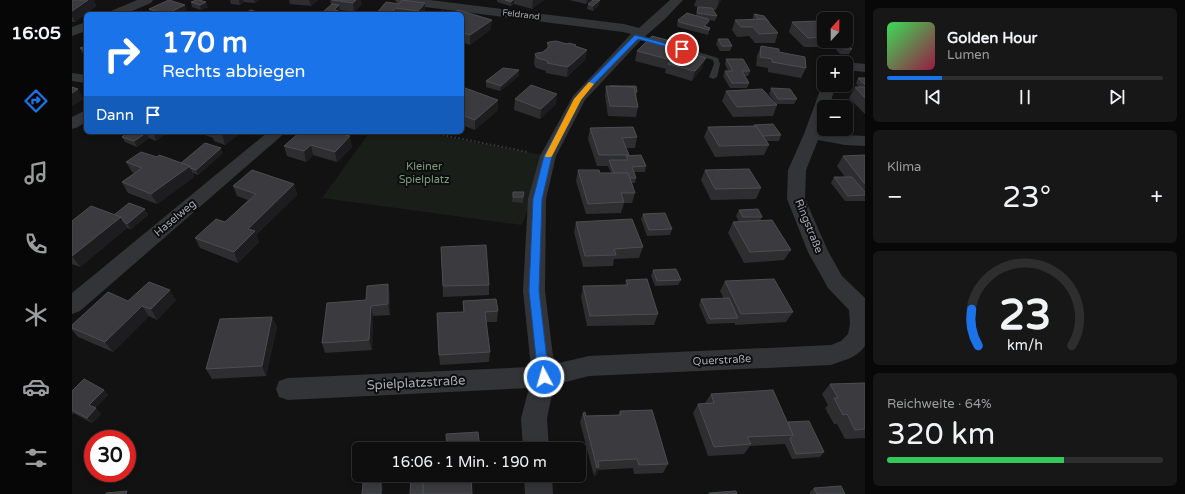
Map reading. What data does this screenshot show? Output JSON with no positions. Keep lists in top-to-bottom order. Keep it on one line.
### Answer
{"streets":{"street":["Feldrand","Haselweg","Ringstraße","Querstraße","Spielplatzstraße"]},"crossings":[["Ringstraße","Querstraße"],["Querstraße","Spielplatzstraße"]],"parks":["Kleiner Spielplatz"],"north":"top","page":{"tabs":"16:05","map_buttons":["+","−"],"turn":["170 m","Rechts abbiegen"],"song":["Golden Hour","Lumen"],"then":"Dann","tile":["Klima",["Reichweite · 64%","320 km"]],"heat":["−","23°","+"],"limit":"30","trip":"16:06 · 1 Min. · 190 m","gauge":["23","km/h"]}}
